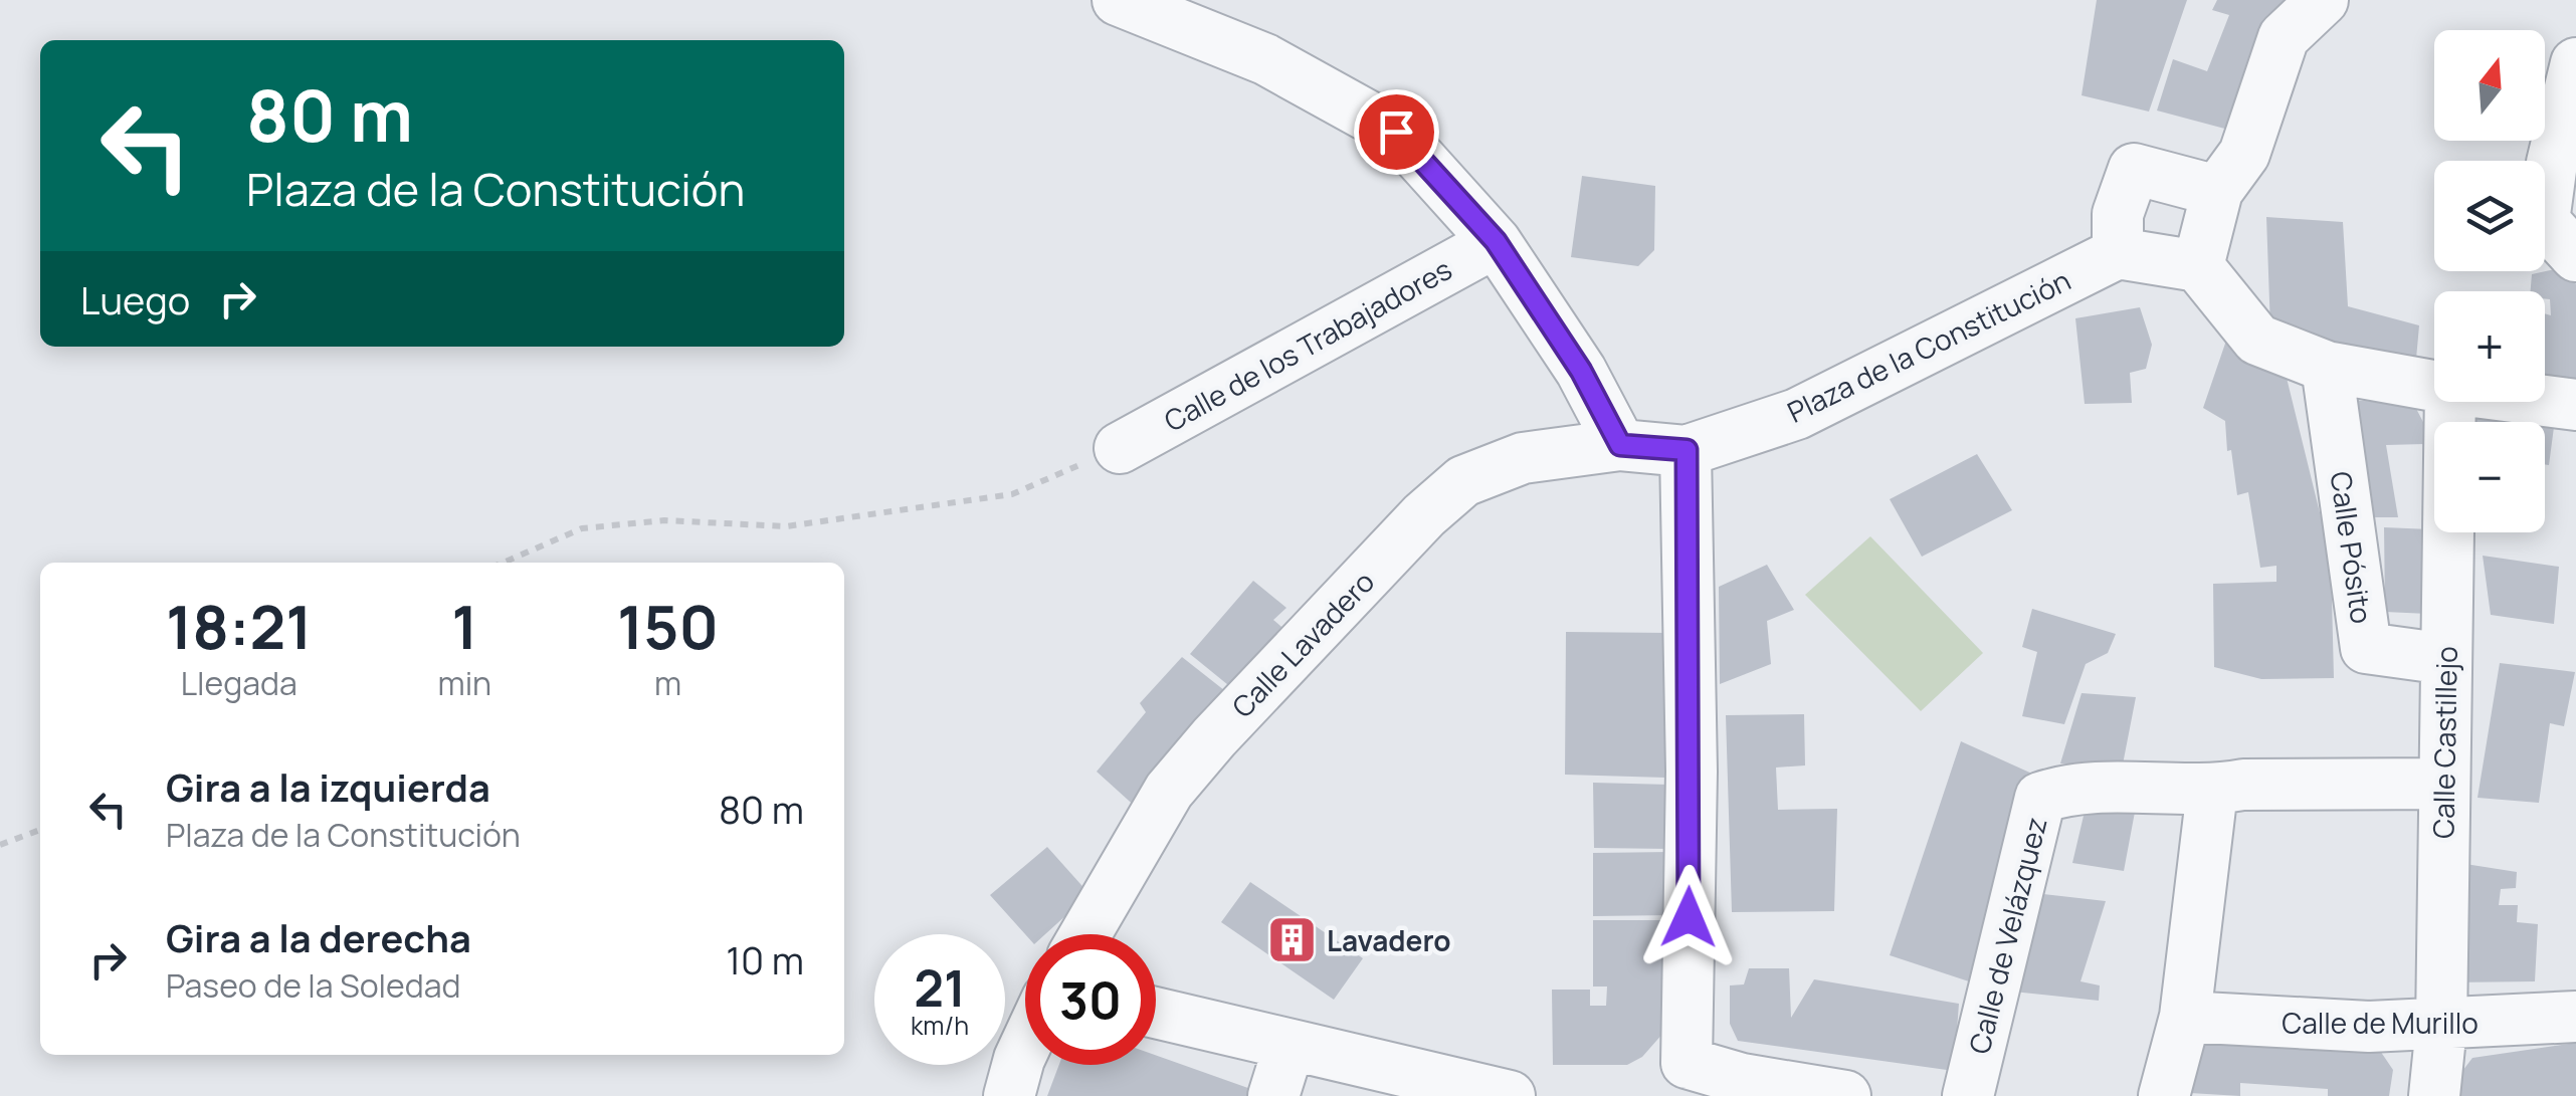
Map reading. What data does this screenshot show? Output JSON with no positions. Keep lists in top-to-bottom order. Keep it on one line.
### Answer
{"streets":{"street":["Calle de los Trabajadores","Plaza de la Constitución","Calle Pósito","Calle Lavadero","Calle Castillejo","Calle de Velázquez","Calle de Murillo"]},"crossings":[["Plaza de la Constitución","Calle Lavadero"],["Calle Pósito","Calle Castillejo"],["Calle Castillejo","Calle de Murillo"]],"places":{"building":["Lavadero"]},"north":"top","page":{"map_buttons":["+","−"],"turn":["80 m","Plaza de la Constitución"],"then":"Luego","eta":["18:21","Llegada","1","min","150","m"],"list":[{"name":"Gira a la izquierda","note":"Plaza de la Constitución","value":"80 m"},{"name":"Gira a la derecha","note":"Paseo de la Soledad","value":"10 m"}],"speed":"21 km/h","limit":"30"}}
